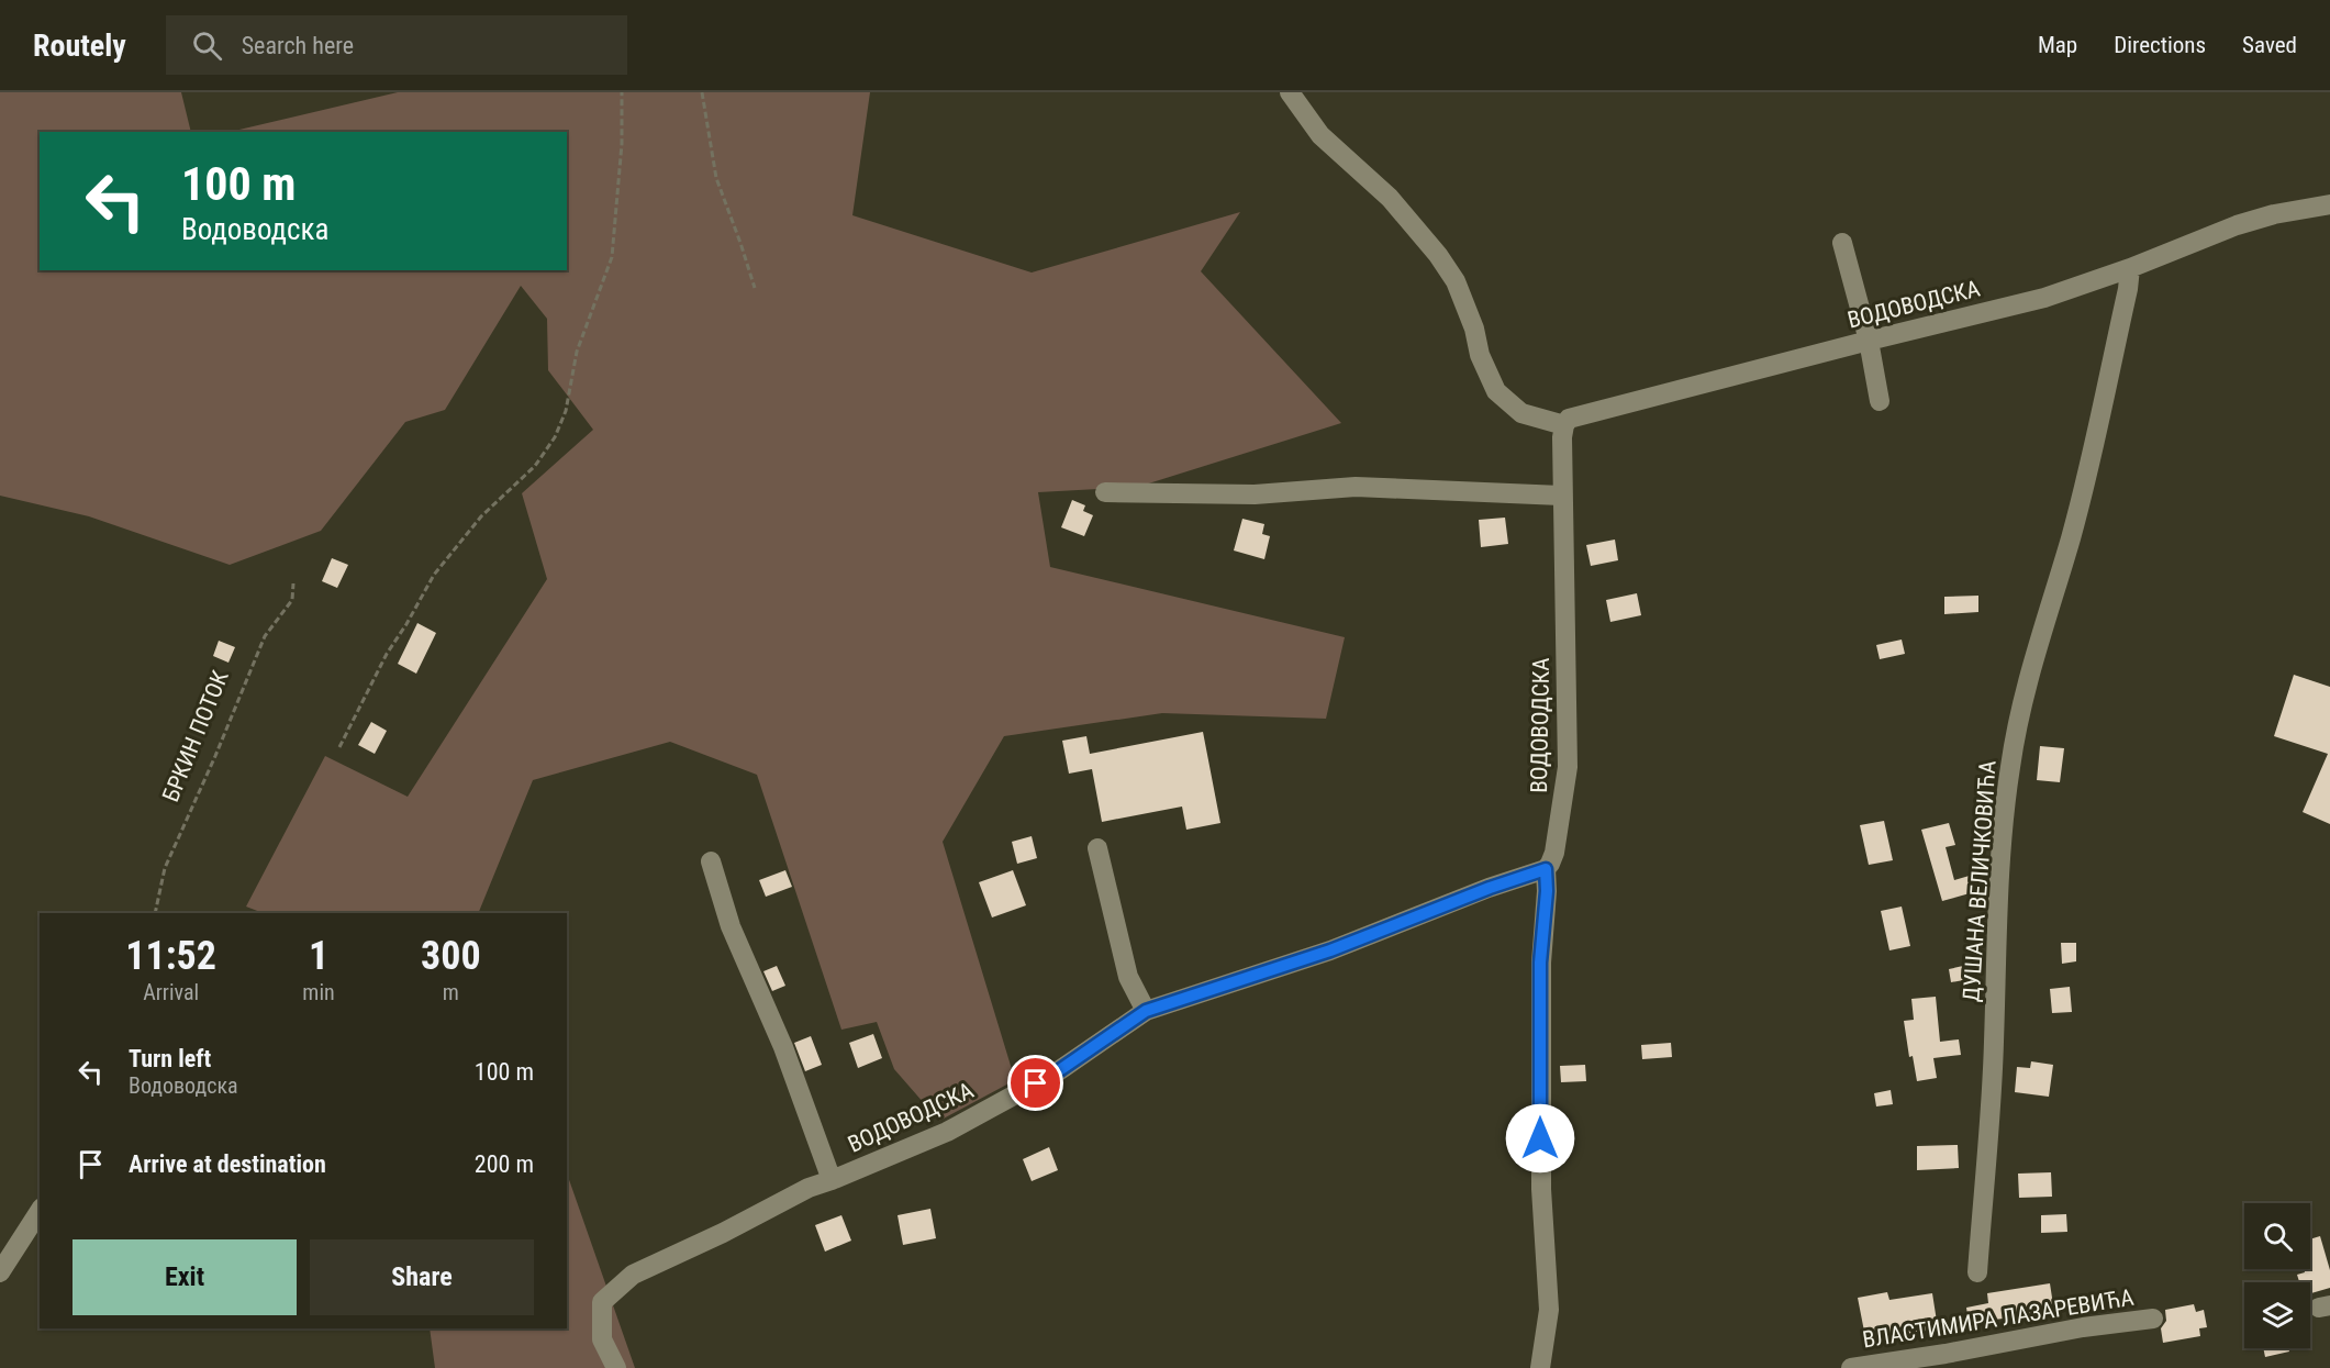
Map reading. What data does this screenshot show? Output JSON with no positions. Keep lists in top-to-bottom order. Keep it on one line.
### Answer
{"streets":{"street":["ВОДОВОДСКА","ДУШАНА ВЕЛИЧКОВИЋА","ВЛАСТИМИРА ЛАЗАРЕВИЋА"],"path":["БРКИН ПОТОК"]},"crossings":[["ВОДОВОДСКА","ДУШАНА ВЕЛИЧКОВИЋА"]],"page":{"header":"Routely","search":"Search here","nav":["Map","Directions","Saved"],"turn":["100 m","Водоводска"],"eta":["11:52","Arrival","1","min","300","m"],"list":[{"name":"Turn left","note":"Водоводска","value":"100 m"},{"name":"Arrive at destination","value":"200 m"}],"buttons":["Exit","Share"]}}
